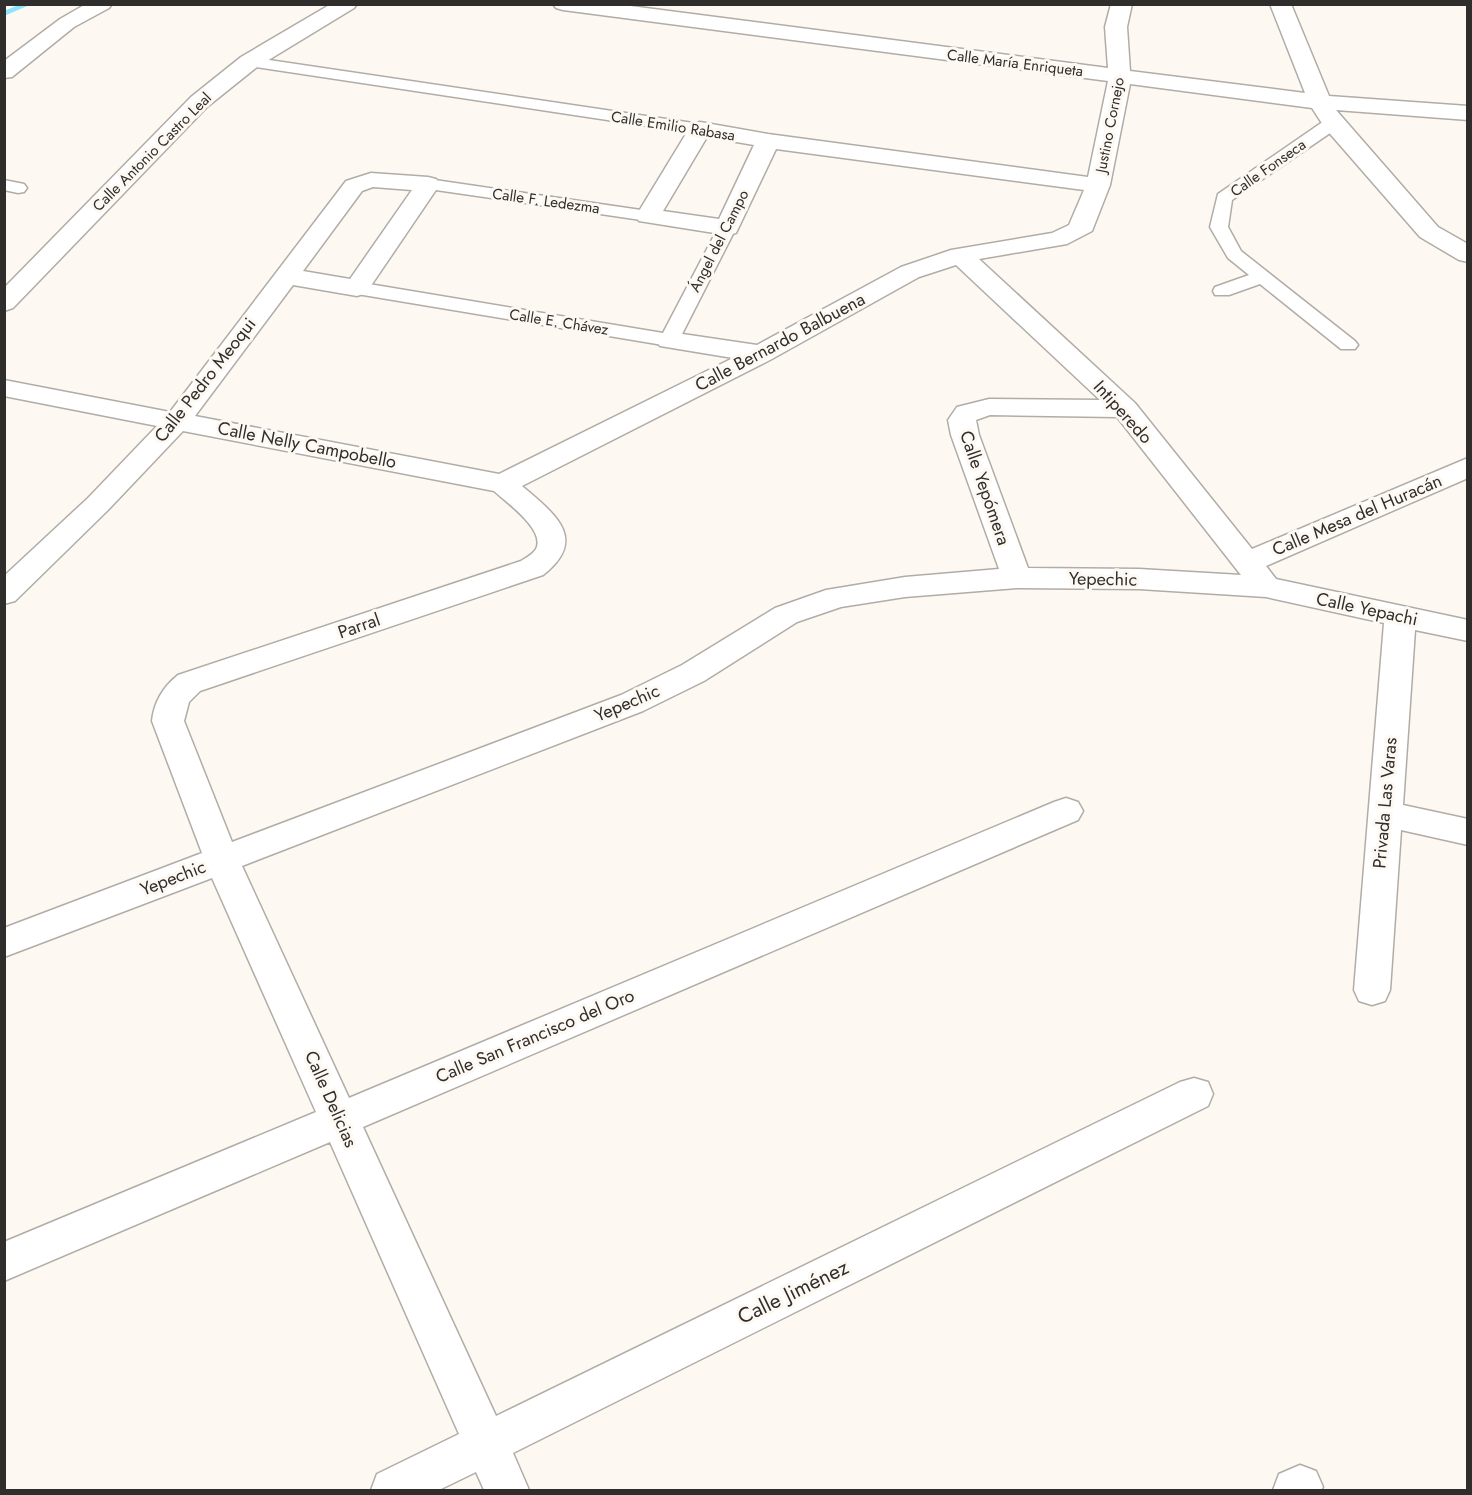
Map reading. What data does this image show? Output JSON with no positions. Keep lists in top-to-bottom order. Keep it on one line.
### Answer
{"streets":{"street":["Calle María Enriqueta","Justino Cornejo","Calle Emilio Rabasa","Calle Antonio Castro Leal","Calle F. Ledezma","Ángel del Campo","Calle E. Chávez","Calle Bernardo Balbuena","Calle Pedro Meoqui","Intiperedo","Calle Nelly Campobello","Calle Yepómera","Calle Mesa del Huracán","Yepechic","Calle Yepachi","Parral","Privada Las Varas","Calle San Francisco del Oro","Calle Delicias","Calle Jiménez"],"lane":["Calle Fonseca"]},"crossings":[["Calle María Enriqueta","Justino Cornejo"],["Justino Cornejo","Calle Emilio Rabasa"],["Justino Cornejo","Calle Bernardo Balbuena"],["Calle Emilio Rabasa","Calle Antonio Castro Leal"],["Calle Emilio Rabasa","Ángel del Campo"],["Calle F. Ledezma","Ángel del Campo"],["Calle F. Ledezma","Calle Pedro Meoqui"],["Ángel del Campo","Calle E. Chávez"],["Calle E. Chávez","Calle Bernardo Balbuena"],["Calle E. Chávez","Calle Pedro Meoqui"],["Calle Bernardo Balbuena","Intiperedo"],["Calle Bernardo Balbuena","Calle Nelly Campobello"],["Calle Bernardo Balbuena","Parral"],["Calle Pedro Meoqui","Calle Nelly Campobello"],["Intiperedo","Calle Yepómera"],["Intiperedo","Calle Mesa del Huracán"],["Intiperedo","Yepechic"],["Intiperedo","Calle Yepachi"],["Calle Nelly Campobello","Parral"],["Calle Yepómera","Yepechic"],["Calle Mesa del Huracán","Yepechic"],["Calle Mesa del Huracán","Calle Yepachi"],["Yepechic","Calle Yepachi"],["Yepechic","Calle Delicias"],["Calle Yepachi","Privada Las Varas"],["Parral","Calle Delicias"],["Calle San Francisco del Oro","Calle Delicias"],["Calle Delicias","Calle Jiménez"]]}
